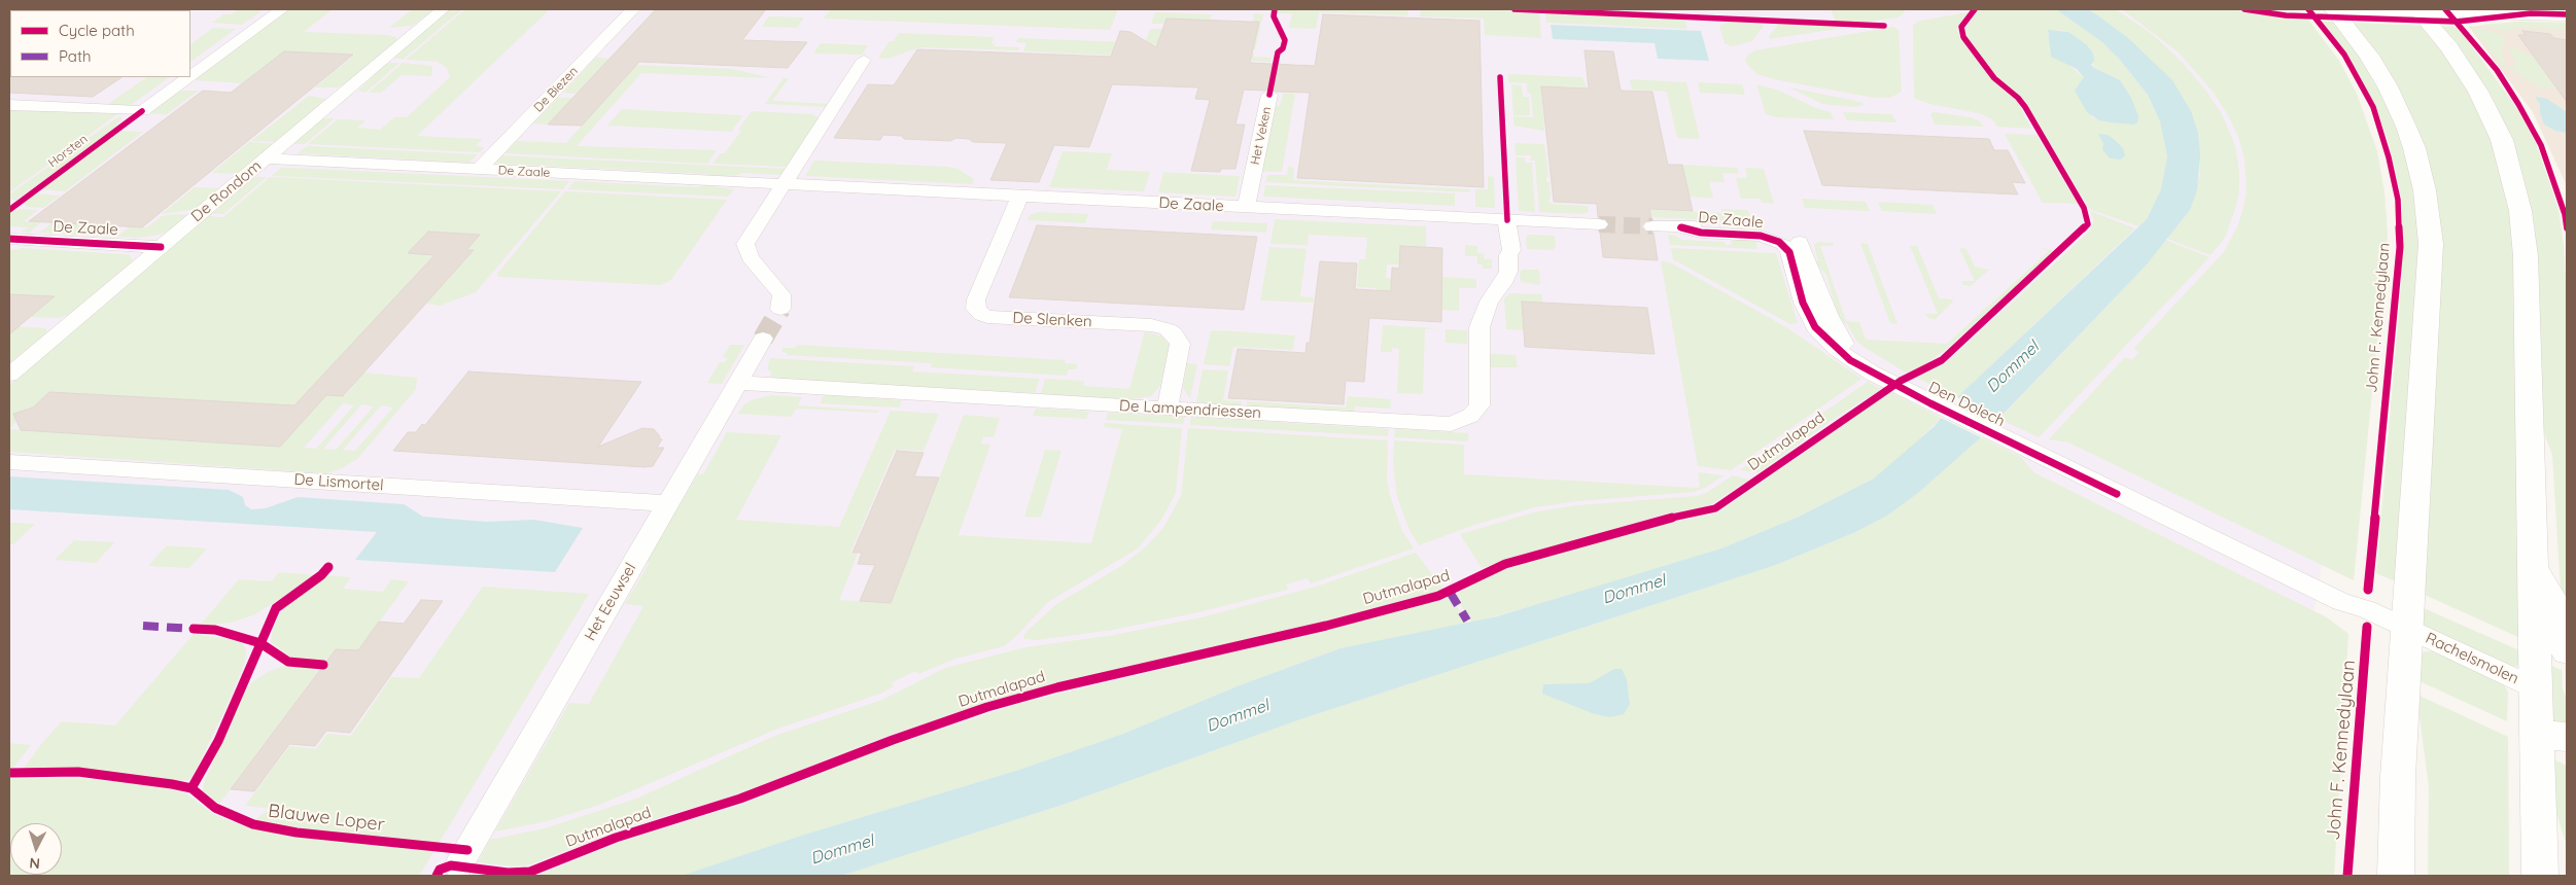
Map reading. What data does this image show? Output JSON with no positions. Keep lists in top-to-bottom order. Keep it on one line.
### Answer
{"streets":{"street":["De Biezen","Het Veken","De Zaale","De Rondom","De Slenken","Den Dolech","De Lampendriessen","De Lismortel","Het Eeuwsel","Rachelsmolen"],"cycle path":["Horsten","John F. Kennedylaan","Dutmalapad","Blauwe Loper"]},"crossings":[["De Biezen","De Zaale"],["Het Veken","De Zaale"],["De Zaale","De Rondom"],["De Zaale","De Slenken"],["De Zaale","Den Dolech"],["De Zaale","De Lampendriessen"],["De Slenken","De Lampendriessen"],["Den Dolech","Rachelsmolen"],["De Lampendriessen","Het Eeuwsel"],["De Lismortel","Het Eeuwsel"]],"water":["Dommel"],"legend":["Cycle path","Path"],"north":"bottom"}
